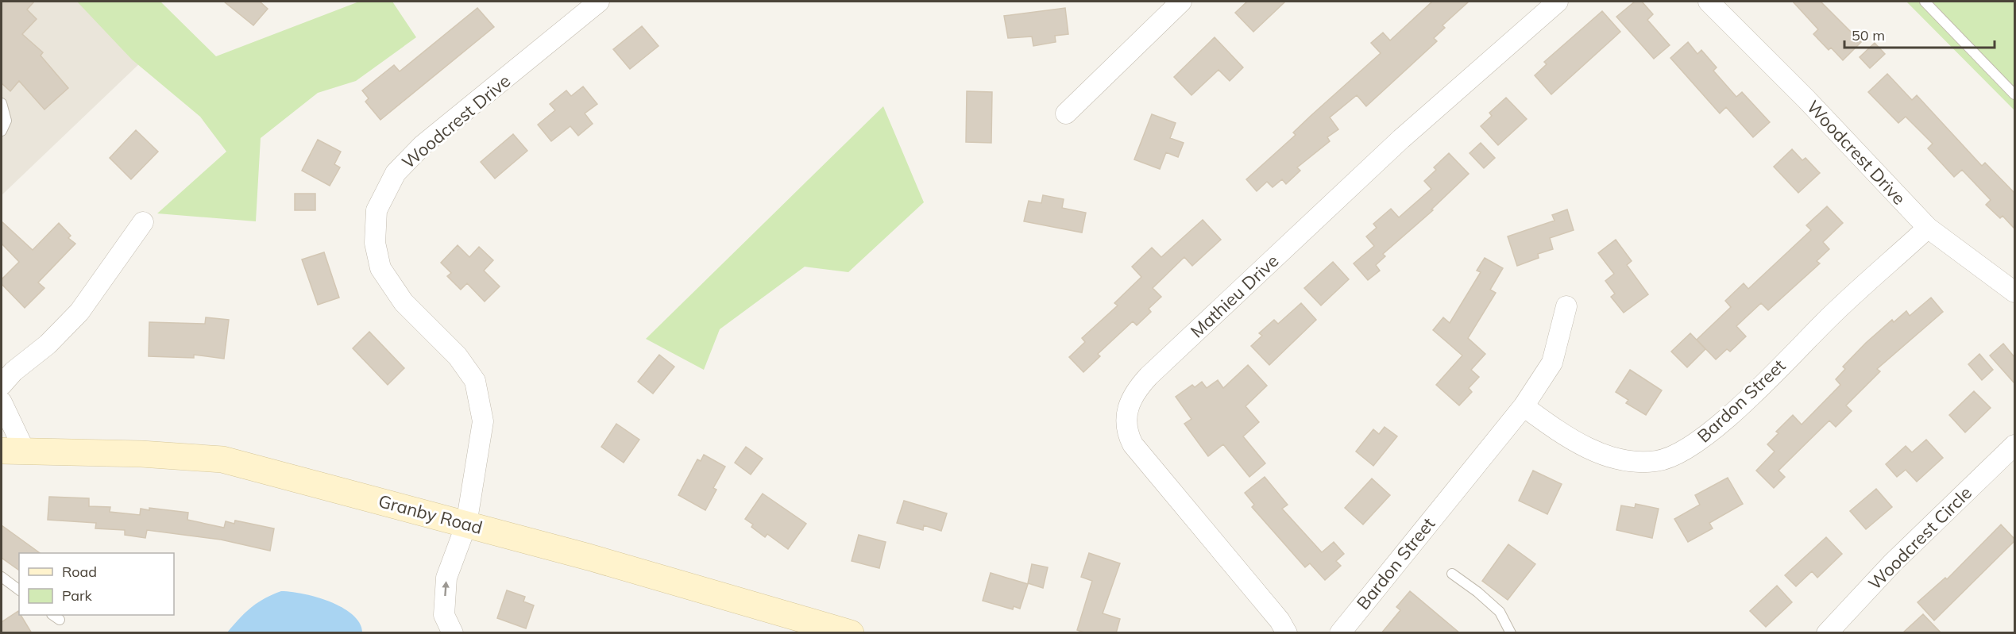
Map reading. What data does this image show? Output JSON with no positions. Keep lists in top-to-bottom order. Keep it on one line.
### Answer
{"streets":{"main road":["Granby Road"],"street":["Woodcrest Drive","Mathieu Drive","Bardon Street","Woodcrest Circle"]},"crossings":[["Woodcrest Drive","Bardon Street"],["Woodcrest Drive","Granby Road"]],"legend":["Road","Park"],"scale_bar":"50 m"}
